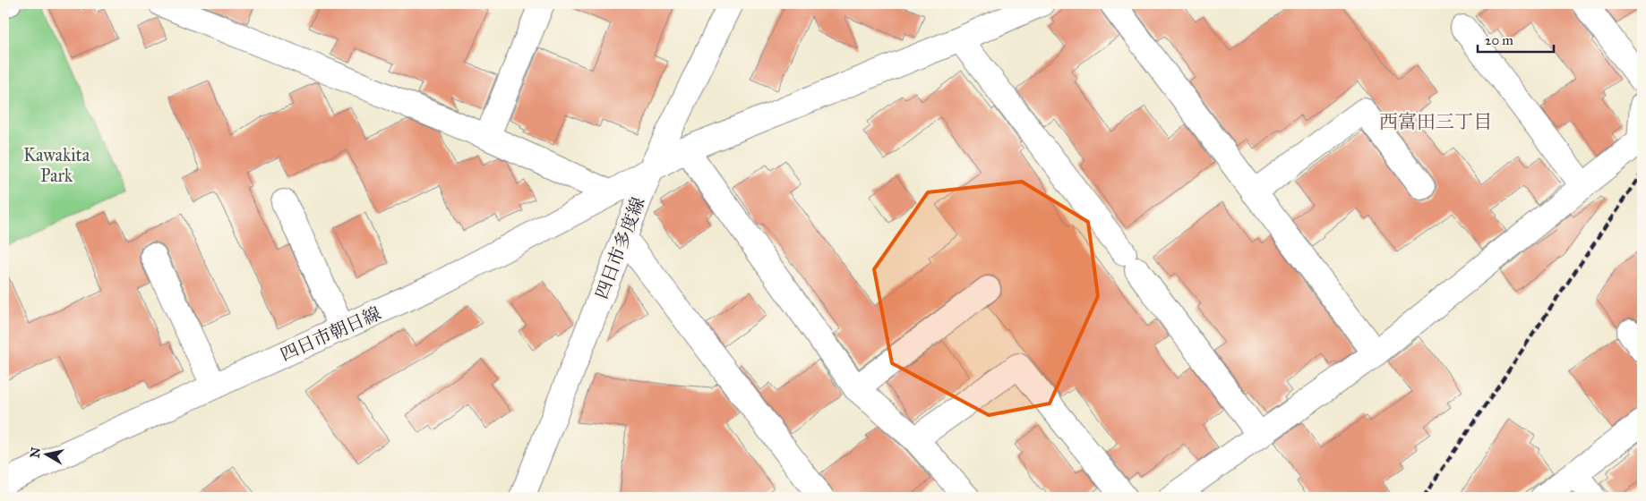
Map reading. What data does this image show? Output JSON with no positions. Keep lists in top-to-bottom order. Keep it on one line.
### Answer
{"streets":{"street":["四日市多度線","四日市朝日線"]},"crossings":[["四日市多度線","四日市朝日線"]],"districts":["西富田三丁目"],"parks":["Kawakita Park"],"scale_bar":"20 m","north":"left"}
